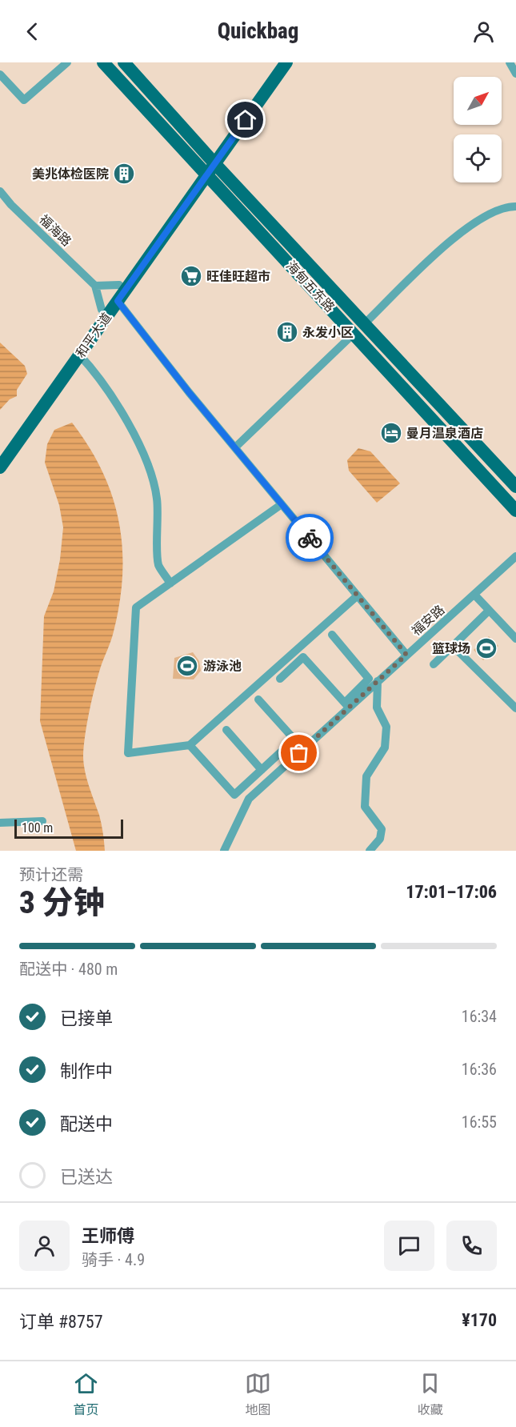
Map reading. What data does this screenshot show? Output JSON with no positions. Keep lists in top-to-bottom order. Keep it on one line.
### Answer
{"streets":{"main road":["海甸五东路","和平大道"],"street":["福海路","福安路"]},"crossings":[["海甸五东路","和平大道"]],"places":{"building":["美兆体检医院","永发小区"],"supermarket":["旺佳旺超市"],"hotel":["曼月温泉酒店"],"sports":["篮球场","游泳池"]},"scale_bar":"100 m","north":"top right","page":{"header":"Quickbag","scale":"100 m","heading":["3 分钟","预计还需","17:01–17:06"],"panel":["王师傅","骑手 · 4.9","订单 #8757","¥170"],"bar":"配送中 · 480 m","list":[["已接单","16:34"],["制作中","16:36"],["配送中","16:55"],"已送达"],"tabs":["首页","地图","收藏"]}}
